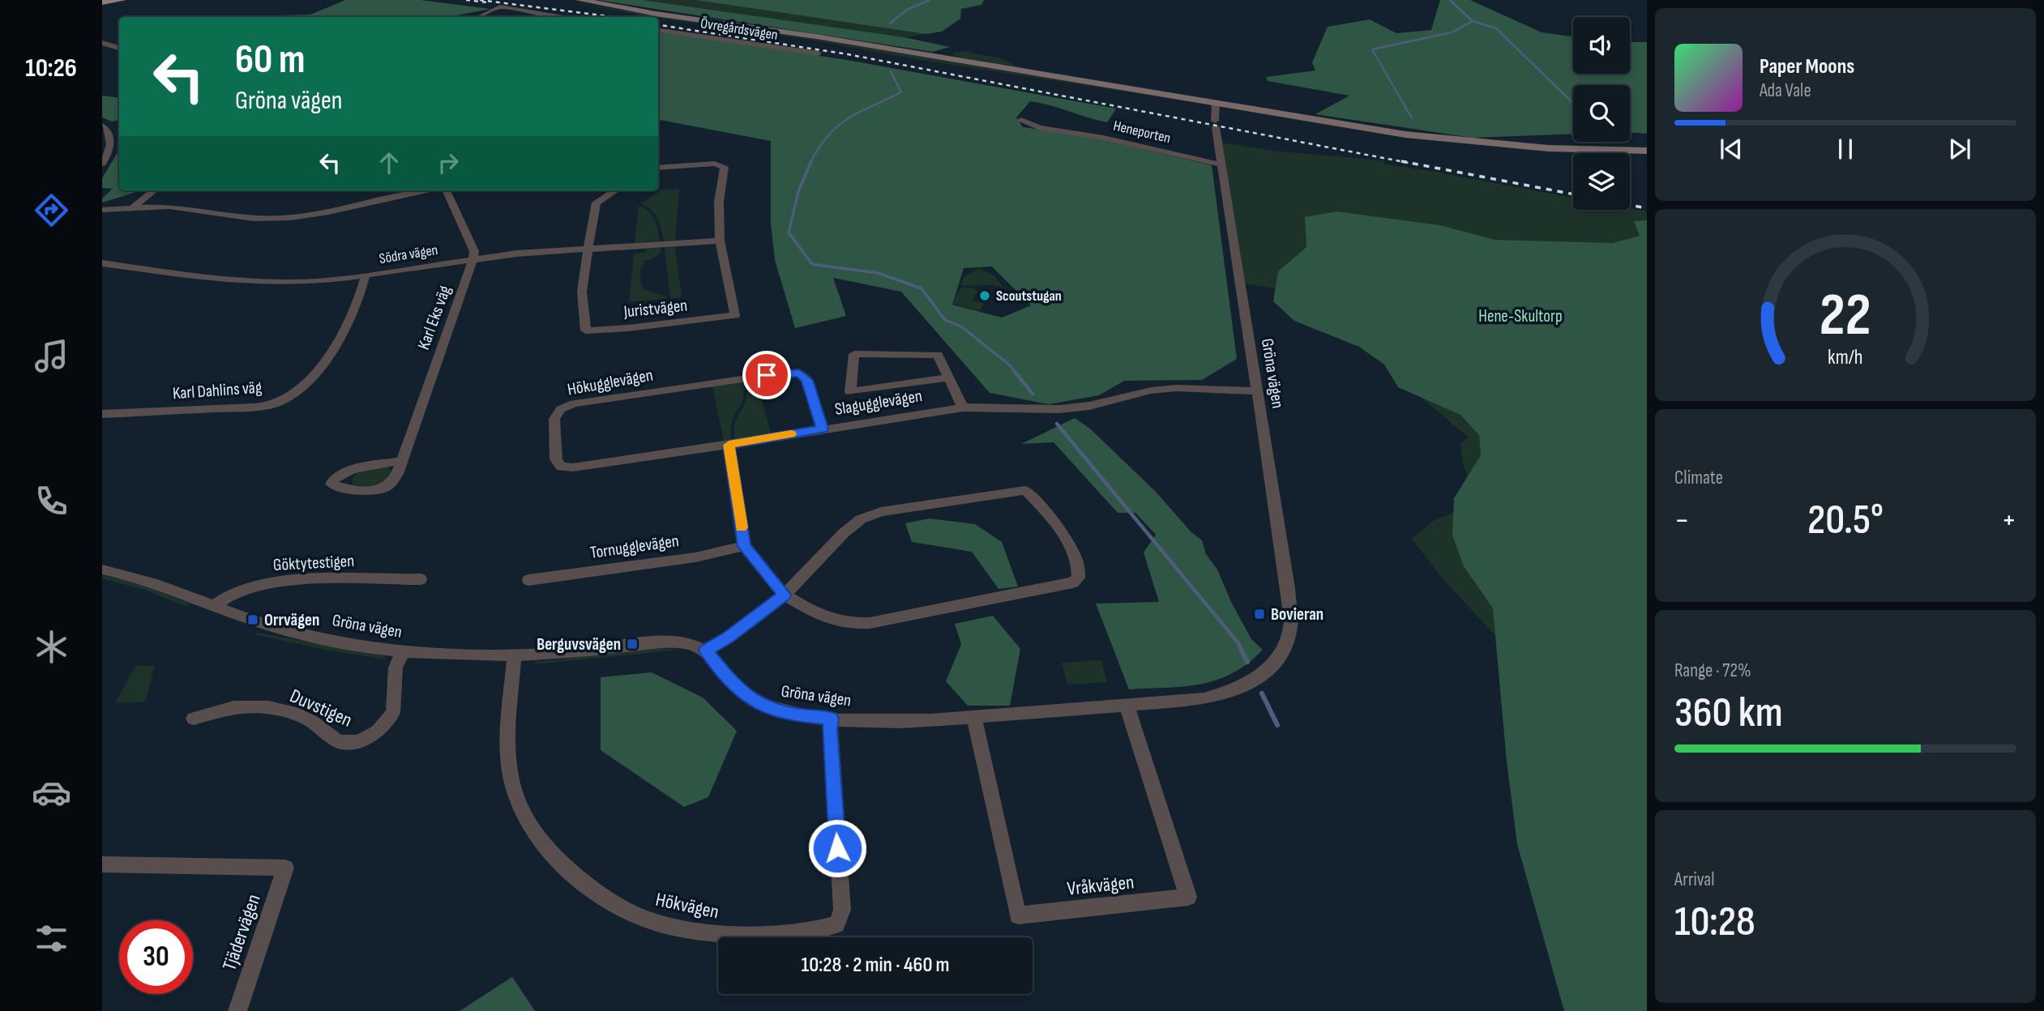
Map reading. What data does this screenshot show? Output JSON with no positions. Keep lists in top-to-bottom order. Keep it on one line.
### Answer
{"streets":{"street":["Övregårdsvägen","Heneporten","Södra vägen","Juristvägen","Karl Eks väg","Gröna vägen","Hökugglevägen","Karl Dahlins väg","Slagugglevägen","Tornugglevägen","Göktytestigen","Duvstigen","Vråkvägen","Hökvägen","Tjädervägen"]},"crossings":[["Heneporten","Gröna vägen"],["Södra vägen","Juristvägen"],["Södra vägen","Karl Eks väg"],["Södra vägen","Karl Dahlins väg"],["Gröna vägen","Slagugglevägen"],["Gröna vägen","Göktytestigen"],["Gröna vägen","Duvstigen"],["Gröna vägen","Vråkvägen"],["Gröna vägen","Hökvägen"],["Hökugglevägen","Slagugglevägen"]],"parks":["Hene-Skultorp"],"places":{"other":["Scoutstugan"],"transit":["Bovieran","Orrvägen","Berguvsvägen"]},"page":{"tabs":"10:26","turn":["60 m","Gröna vägen"],"song":["Paper Moons","Ada Vale"],"tile":["Climate",["Range · 72%","360 km"],["Arrival","10:28"]],"heat":["−","20.5°","+"],"limit":"30","trip":"10:28 · 2 min · 460 m","gauge":["22","km/h"]}}
